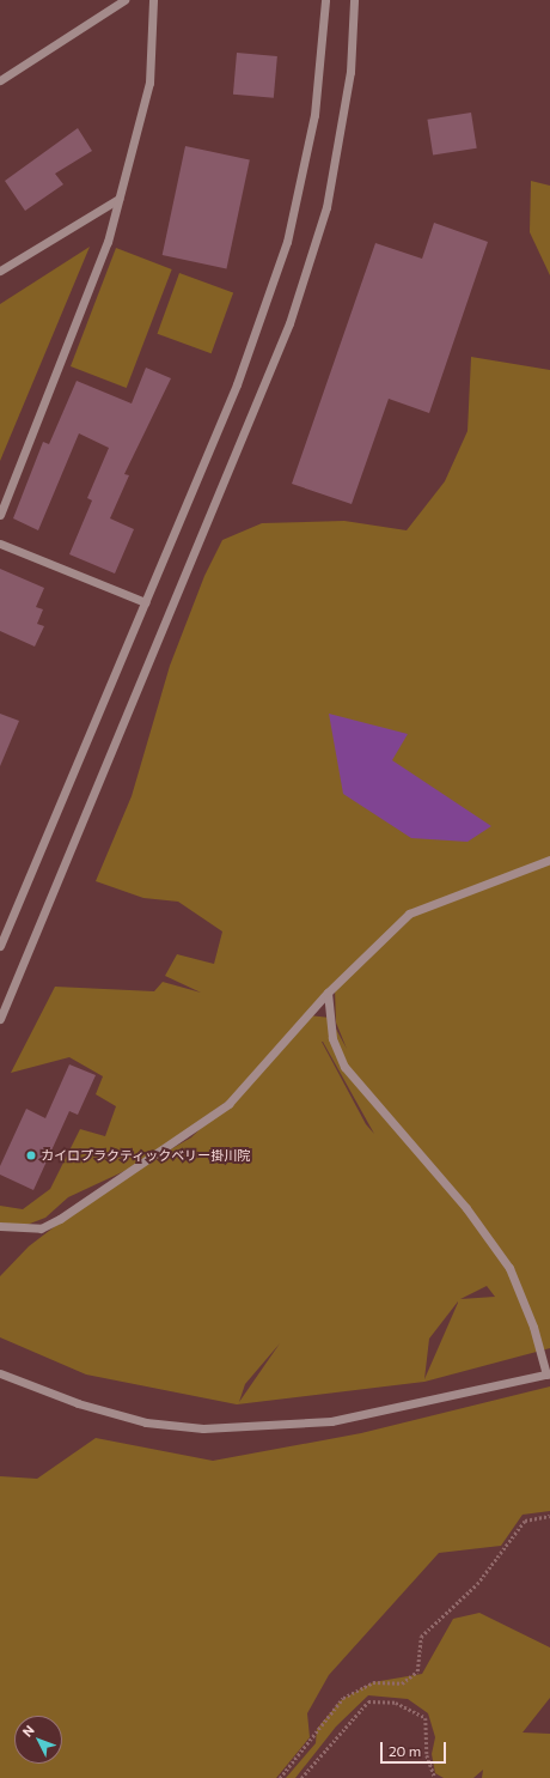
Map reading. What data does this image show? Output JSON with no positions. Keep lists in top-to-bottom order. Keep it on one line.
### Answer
{"places":["カイロプラクティックベリー掛川院"],"scale_bar":"20 m","north":"top left"}
